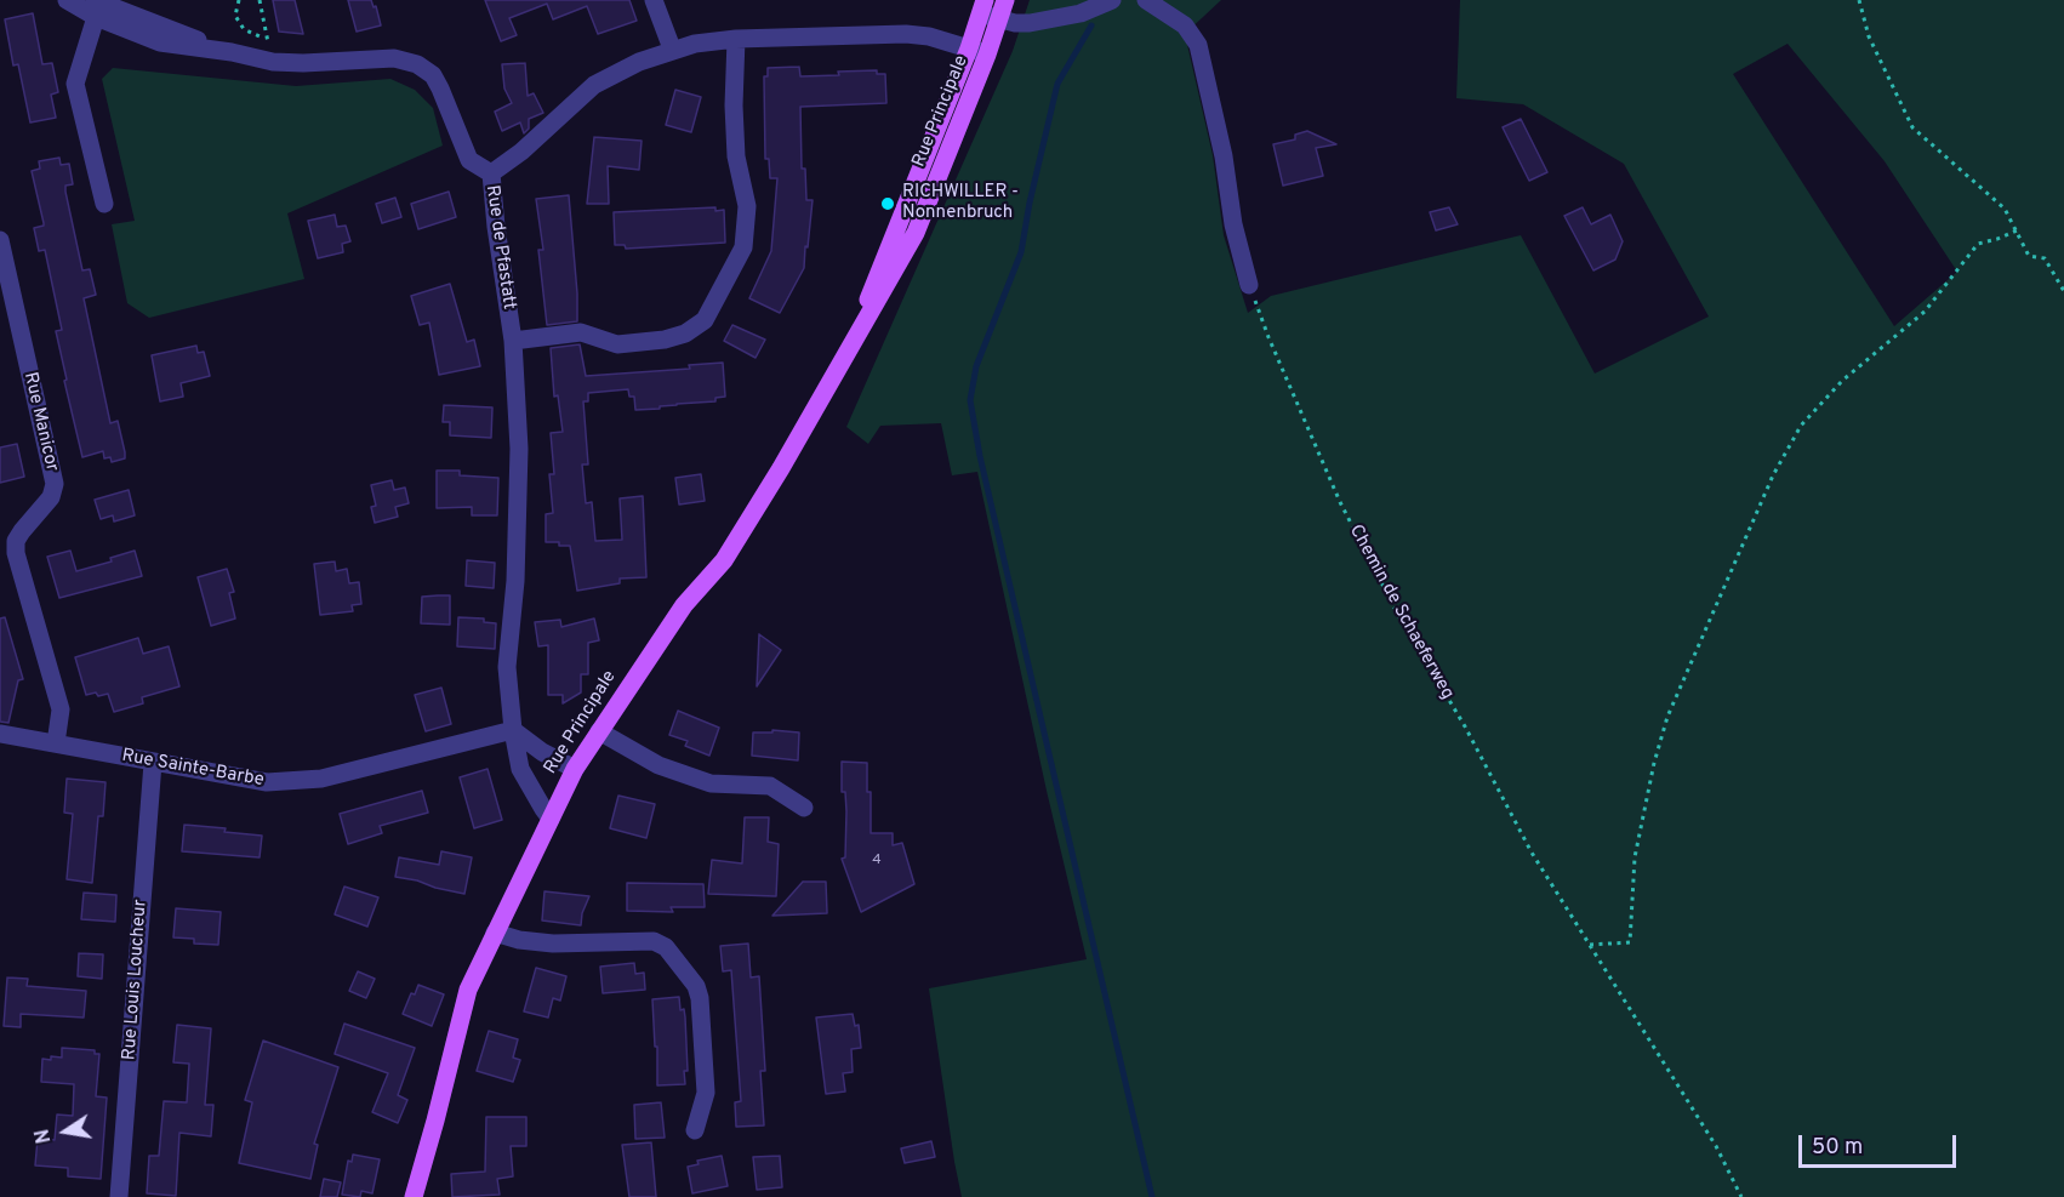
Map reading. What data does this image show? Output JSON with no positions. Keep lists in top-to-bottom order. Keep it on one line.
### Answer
{"streets":{"main road":["Rue Principale"],"street":["Rue de Pfastatt","Rue Manicor","Rue Sainte-Barbe","Rue Louis Loucheur"],"path":["Chemin de Schaeferweg"]},"crossings":[["Rue Principale","Rue de Pfastatt"],["Rue de Pfastatt","Rue Sainte-Barbe"],["Rue Manicor","Rue Sainte-Barbe"],["Rue Sainte-Barbe","Rue Louis Loucheur"]],"places":["RICHWILLER - Nonnenbruch"],"house_numbers":["4"],"scale_bar":"50 m","north":"left"}
